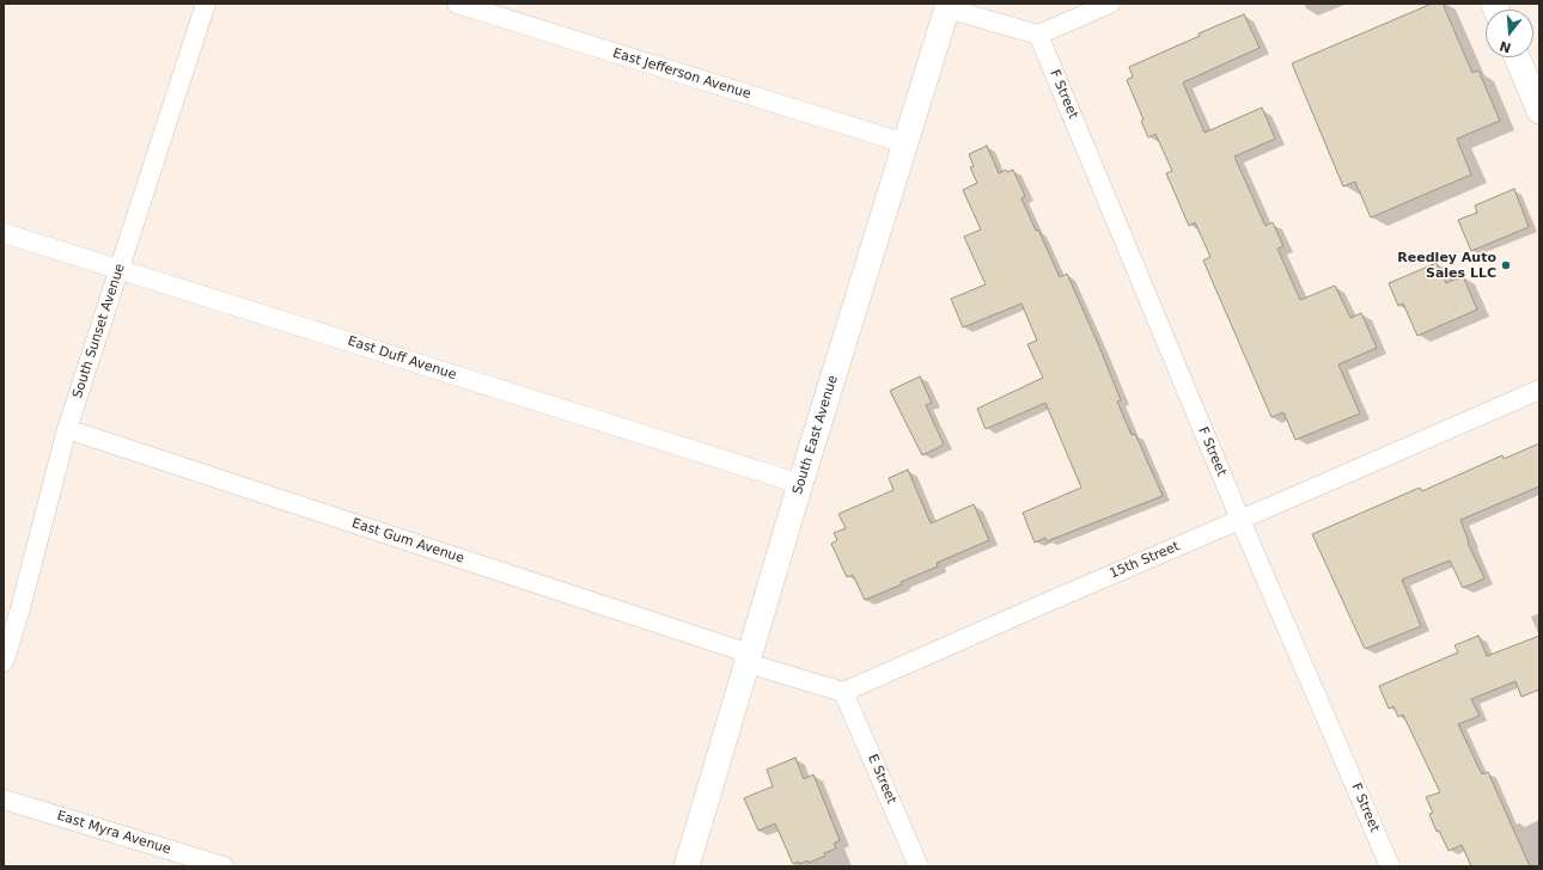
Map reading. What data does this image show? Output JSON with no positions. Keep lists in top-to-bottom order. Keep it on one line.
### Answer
{"streets":{"street":["East Jefferson Avenue","F Street","South Sunset Avenue","East Duff Avenue","South East Avenue","East Gum Avenue","15th Street","E Street","East Myra Avenue"]},"crossings":[["East Jefferson Avenue","South East Avenue"],["F Street","15th Street"],["South Sunset Avenue","East Duff Avenue"],["South Sunset Avenue","East Gum Avenue"],["East Duff Avenue","South East Avenue"],["South East Avenue","East Gum Avenue"],["15th Street","E Street"]],"places":["Reedley Auto Sales LLC"],"north":"bottom"}
